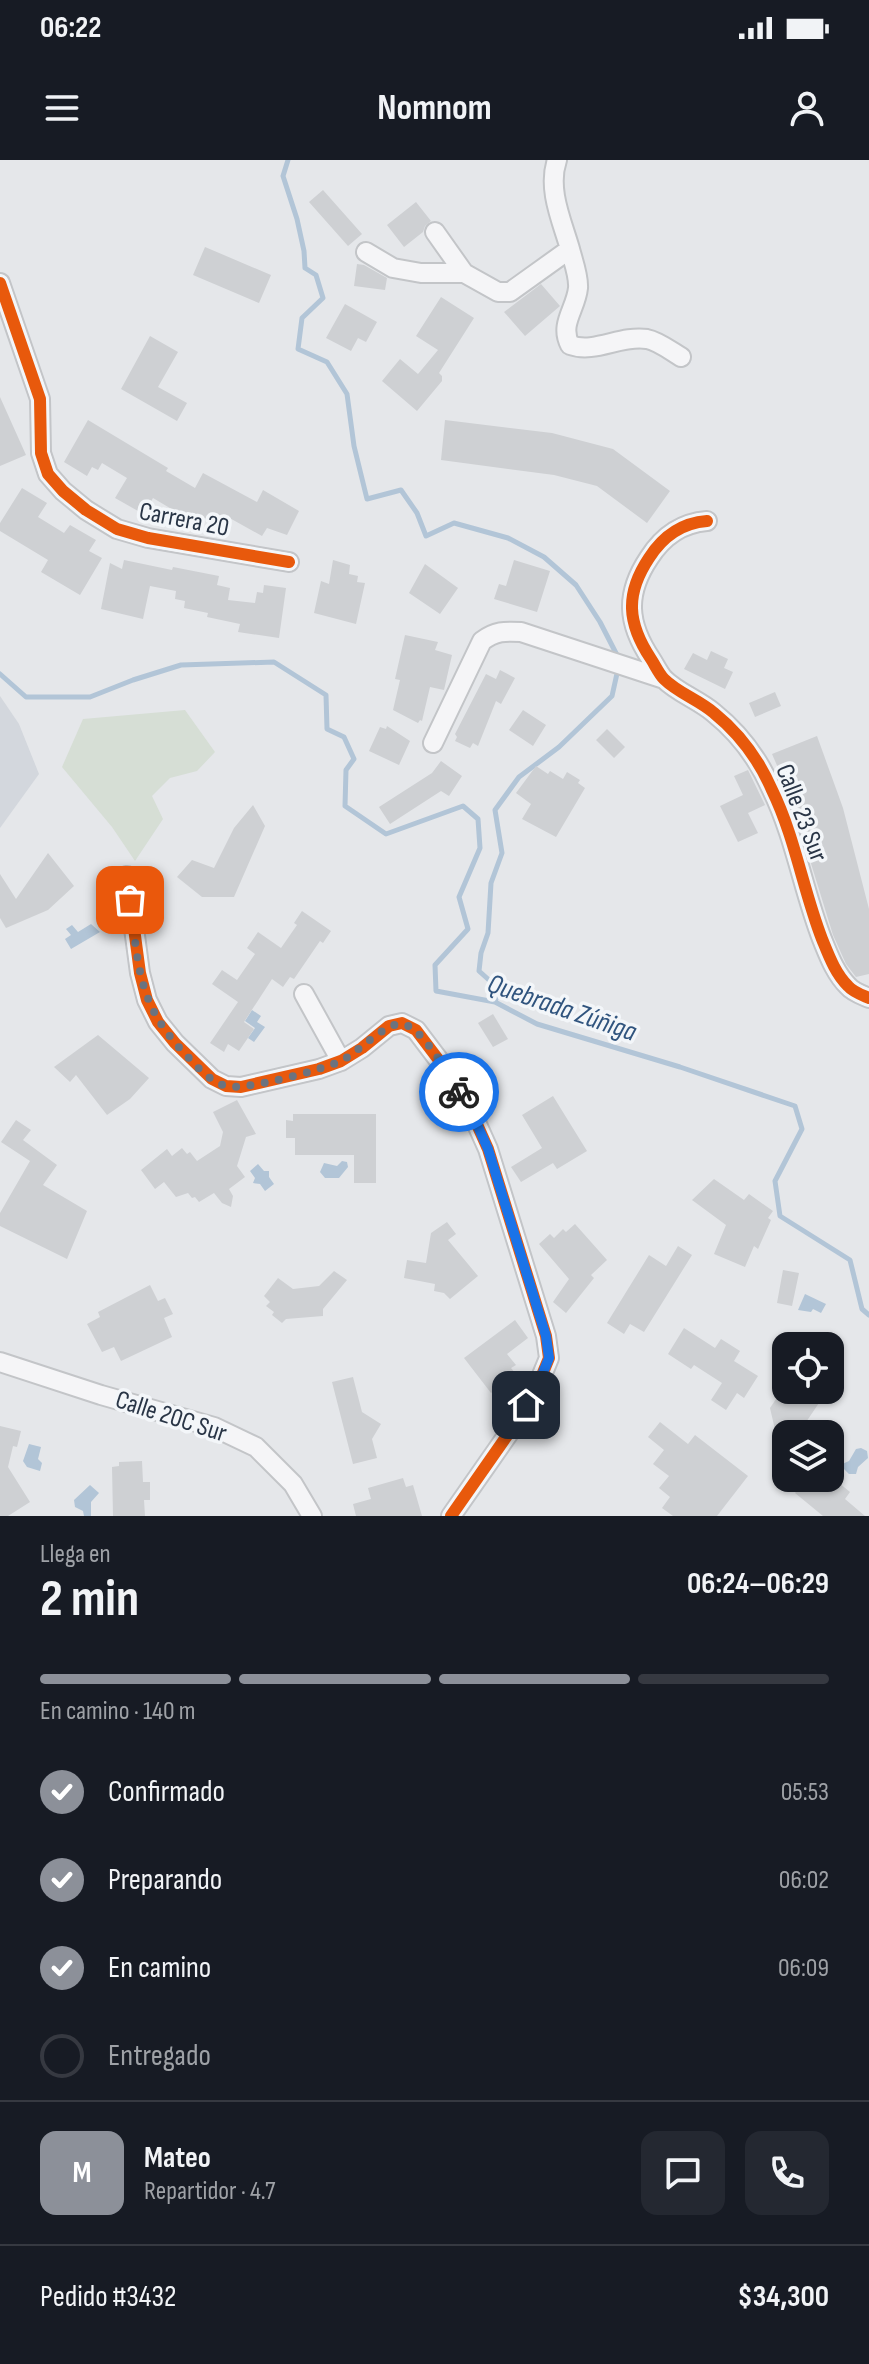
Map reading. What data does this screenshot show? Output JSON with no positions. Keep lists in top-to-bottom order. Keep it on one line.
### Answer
{"streets":{"street":["Carrera 20","Calle 23 Sur","Calle 20C Sur"]},"water":["Quebrada Zúñiga"],"page":{"status":"06:22","header":"Nomnom","heading":["2 min","Llega en","06:24–06:29"],"panel":["Mateo","Repartidor · 4.7","Pedido #3432","$34,300"],"bar":"En camino · 140 m","list":[["Confirmado","05:53"],["Preparando","06:02"],["En camino","06:09"],"Entregado"],"round":"M"}}
